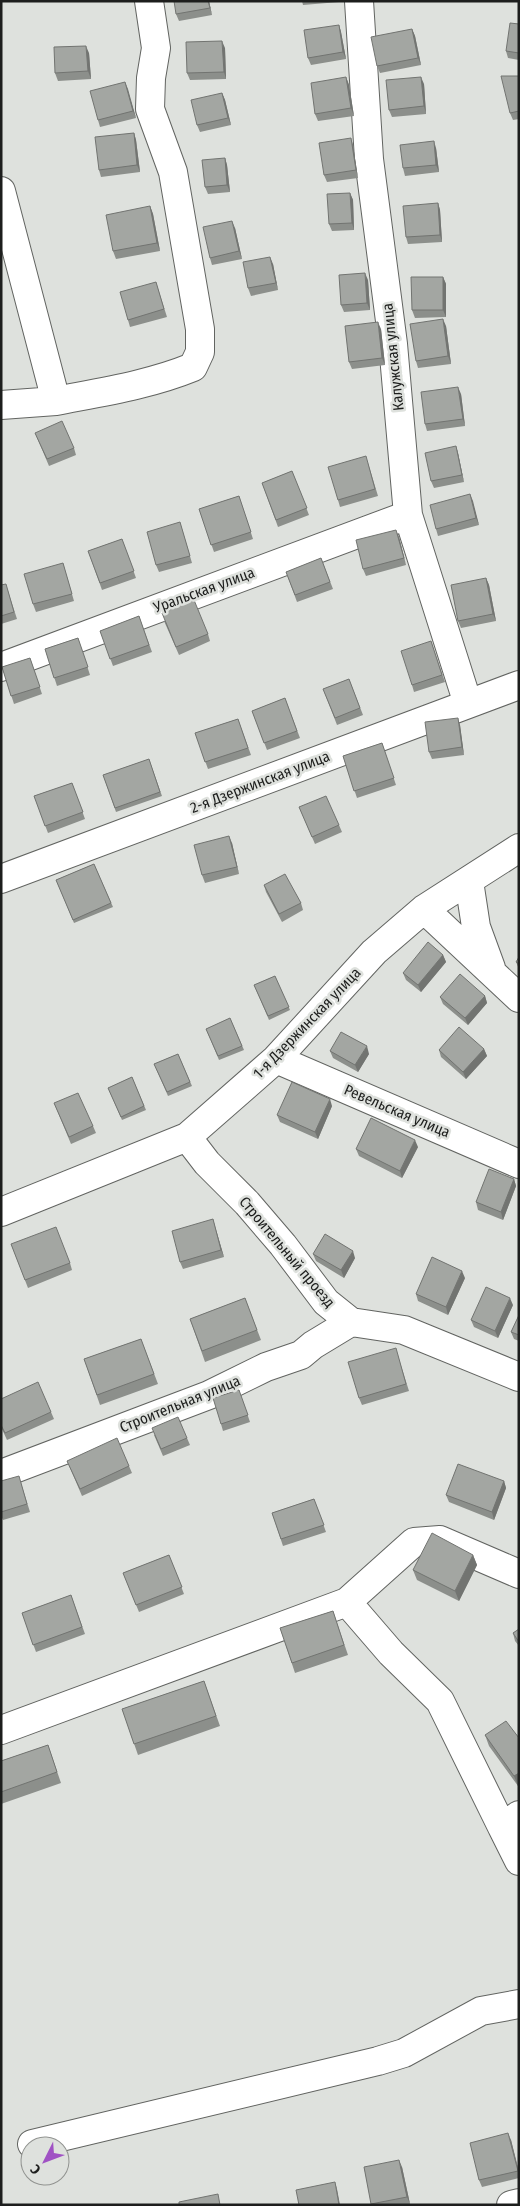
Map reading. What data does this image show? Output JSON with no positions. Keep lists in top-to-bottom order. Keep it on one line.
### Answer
{"streets":{"street":["Калужская улица","Уральская улица","2-я Дзержинская улица","1-я Дзержинская улица","Ревельская улица","Строительный проезд","Строительная улица"]},"crossings":[["Калужская улица","Уральская улица"],["Калужская улица","2-я Дзержинская улица"],["1-я Дзержинская улица","Ревельская улица"],["1-я Дзержинская улица","Строительный проезд"],["Строительный проезд","Строительная улица"]],"north":"bottom left"}
